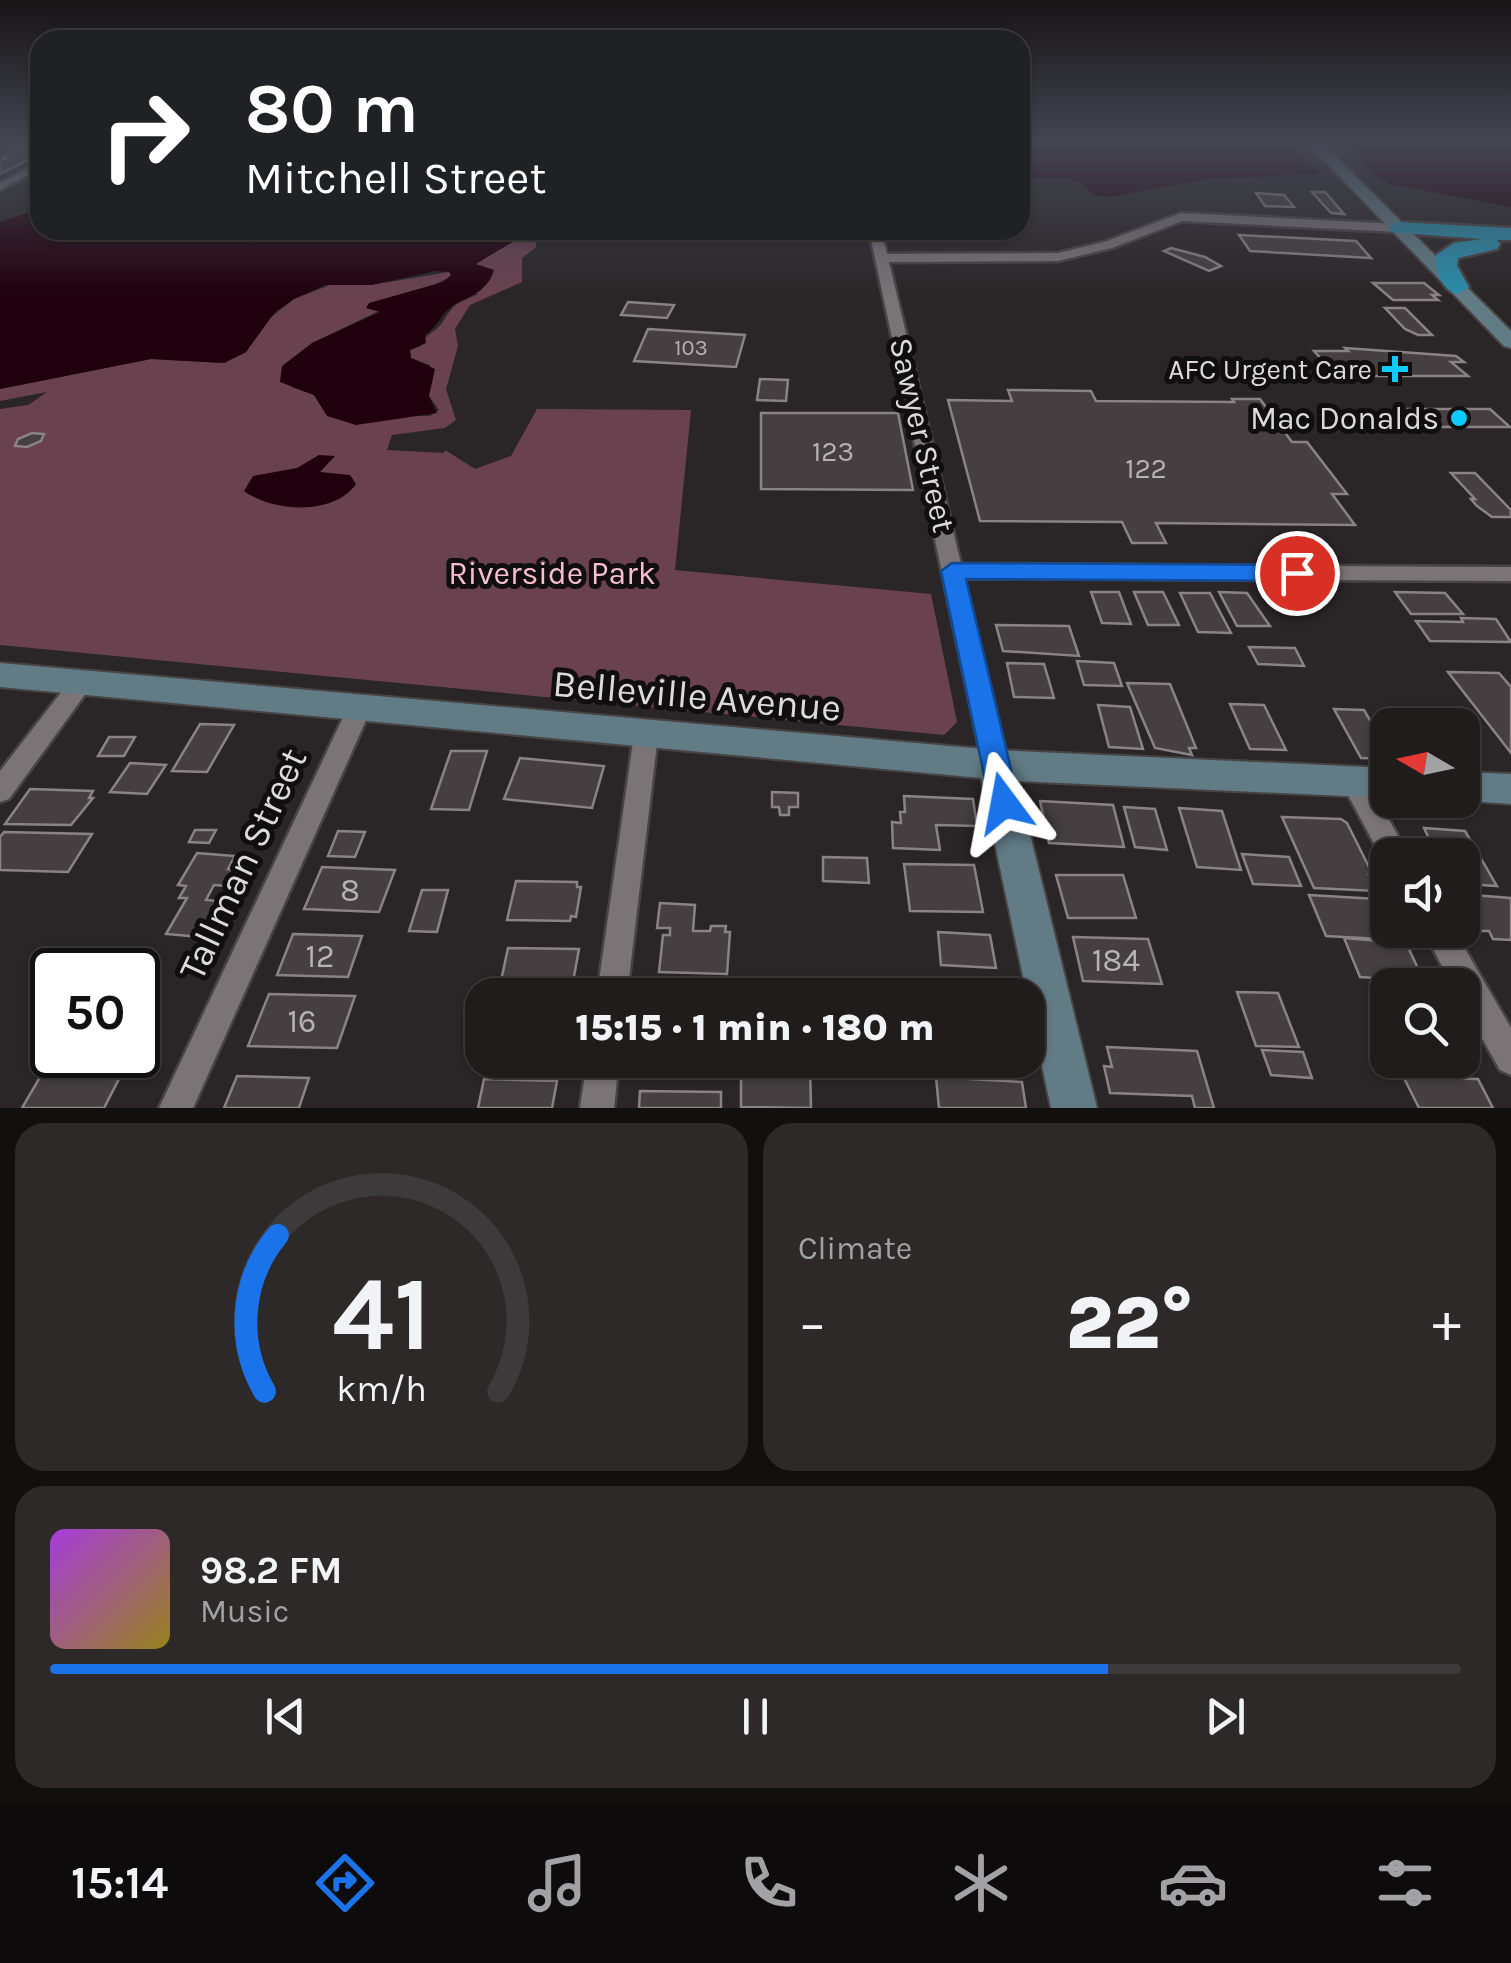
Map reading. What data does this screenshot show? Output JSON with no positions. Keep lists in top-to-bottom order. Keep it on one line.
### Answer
{"streets":{"main road":["Sawyer Street","Belleville Avenue"],"street":["Tallman Street"]},"crossings":[["Sawyer Street","Belleville Avenue"],["Belleville Avenue","Tallman Street"]],"parks":["Riverside Park"],"places":{"health":["AFC Urgent Care"],"other":["Mac Donalds"]},"house_numbers":["103","123","122","8","12","184","16"],"north":"left","page":{"turn":["80 m","Mitchell Street"],"limit":"50","trip":"15:15 · 1 min · 180 m","tile":"Climate","heat":["−","22°","+"],"song":["98.2 FM","Music"],"tabs":"15:14","gauge":["41","km/h"]}}
